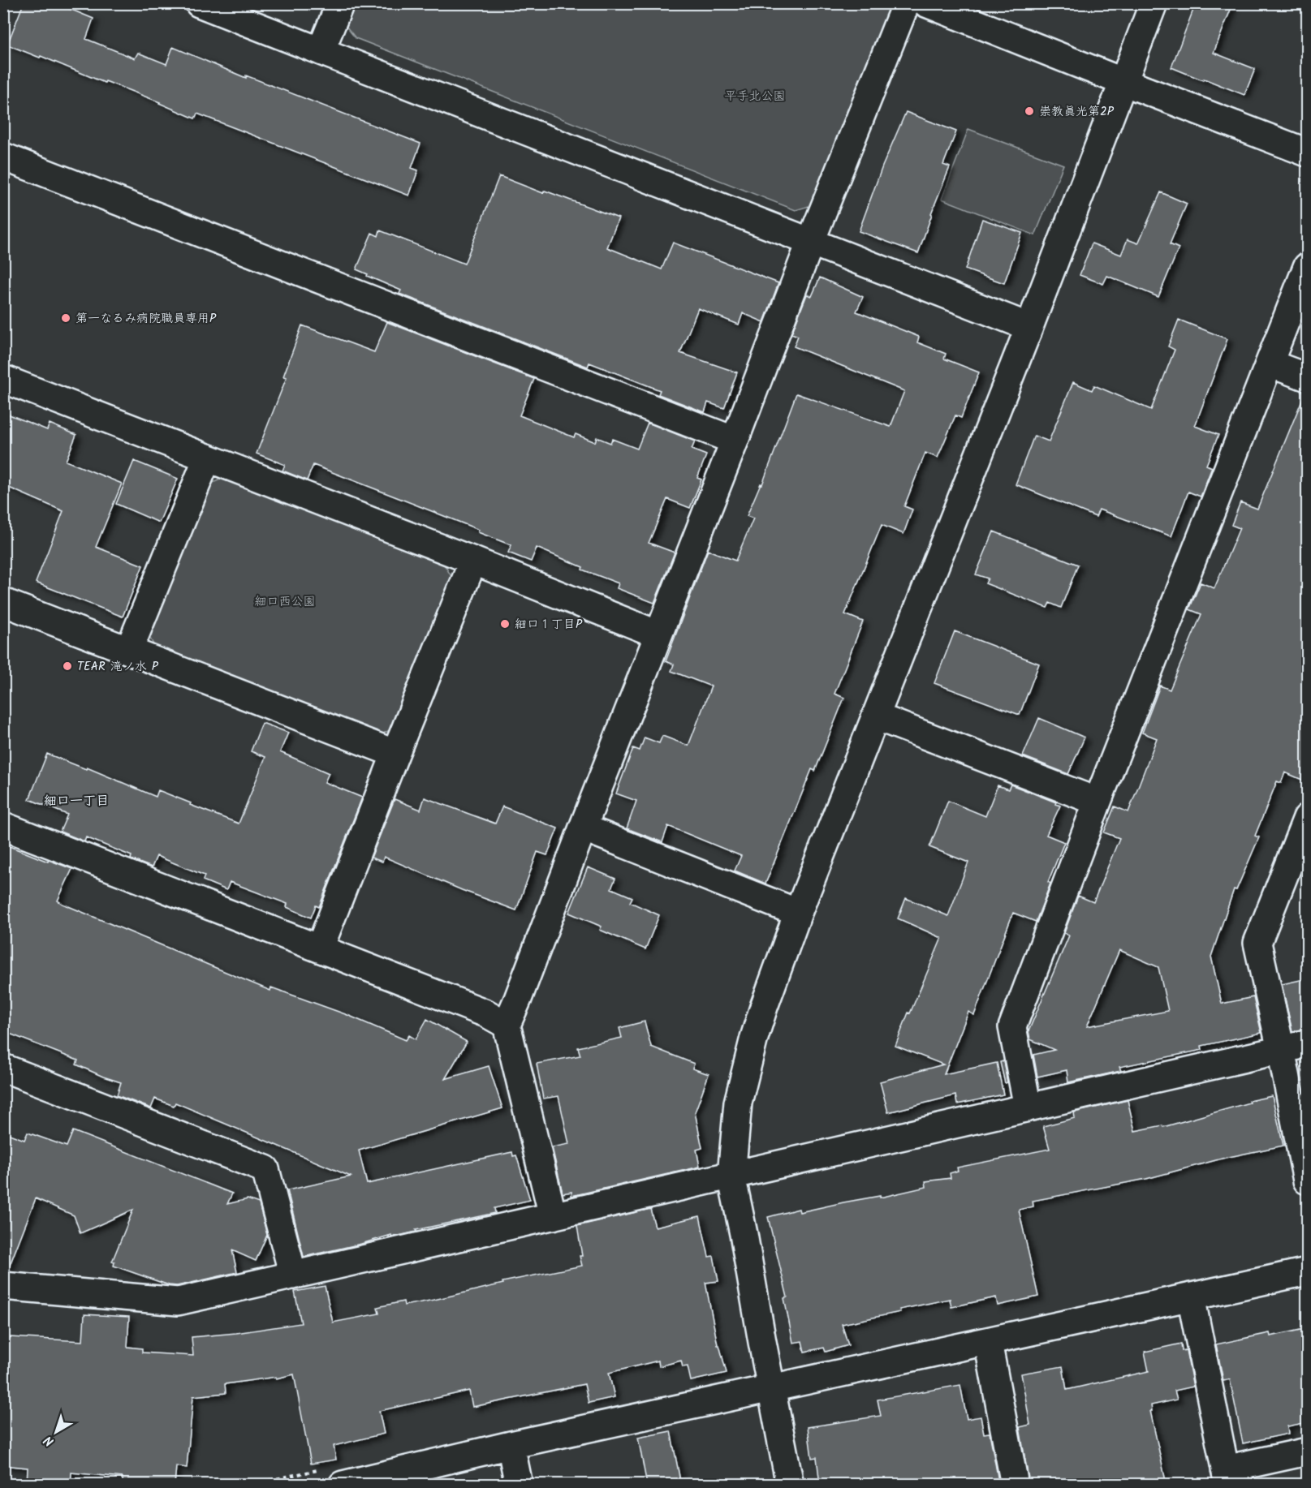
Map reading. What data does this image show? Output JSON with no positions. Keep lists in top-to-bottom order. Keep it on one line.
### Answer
{"districts":["細口一丁目"],"parks":["平手北公園","細口西公園"],"places":["崇教眞光第2P","第一なるみ病院職員専用P","細口１丁目P","TEAR 滝ノ水 P"],"north":"bottom left"}
